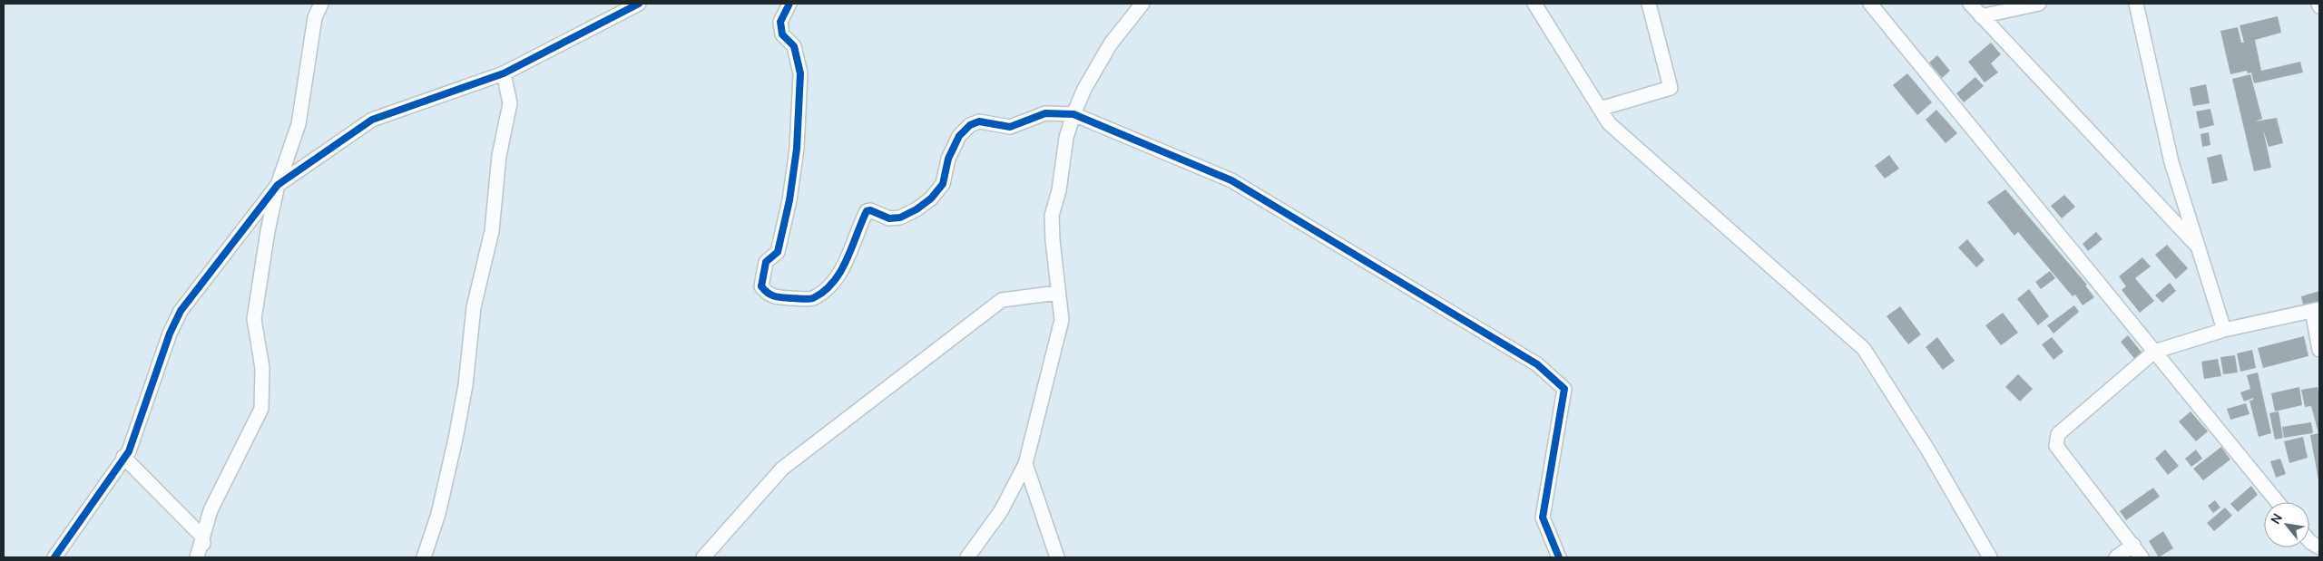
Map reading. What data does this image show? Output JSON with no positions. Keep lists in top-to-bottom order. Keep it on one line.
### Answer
{"north":"top left"}
